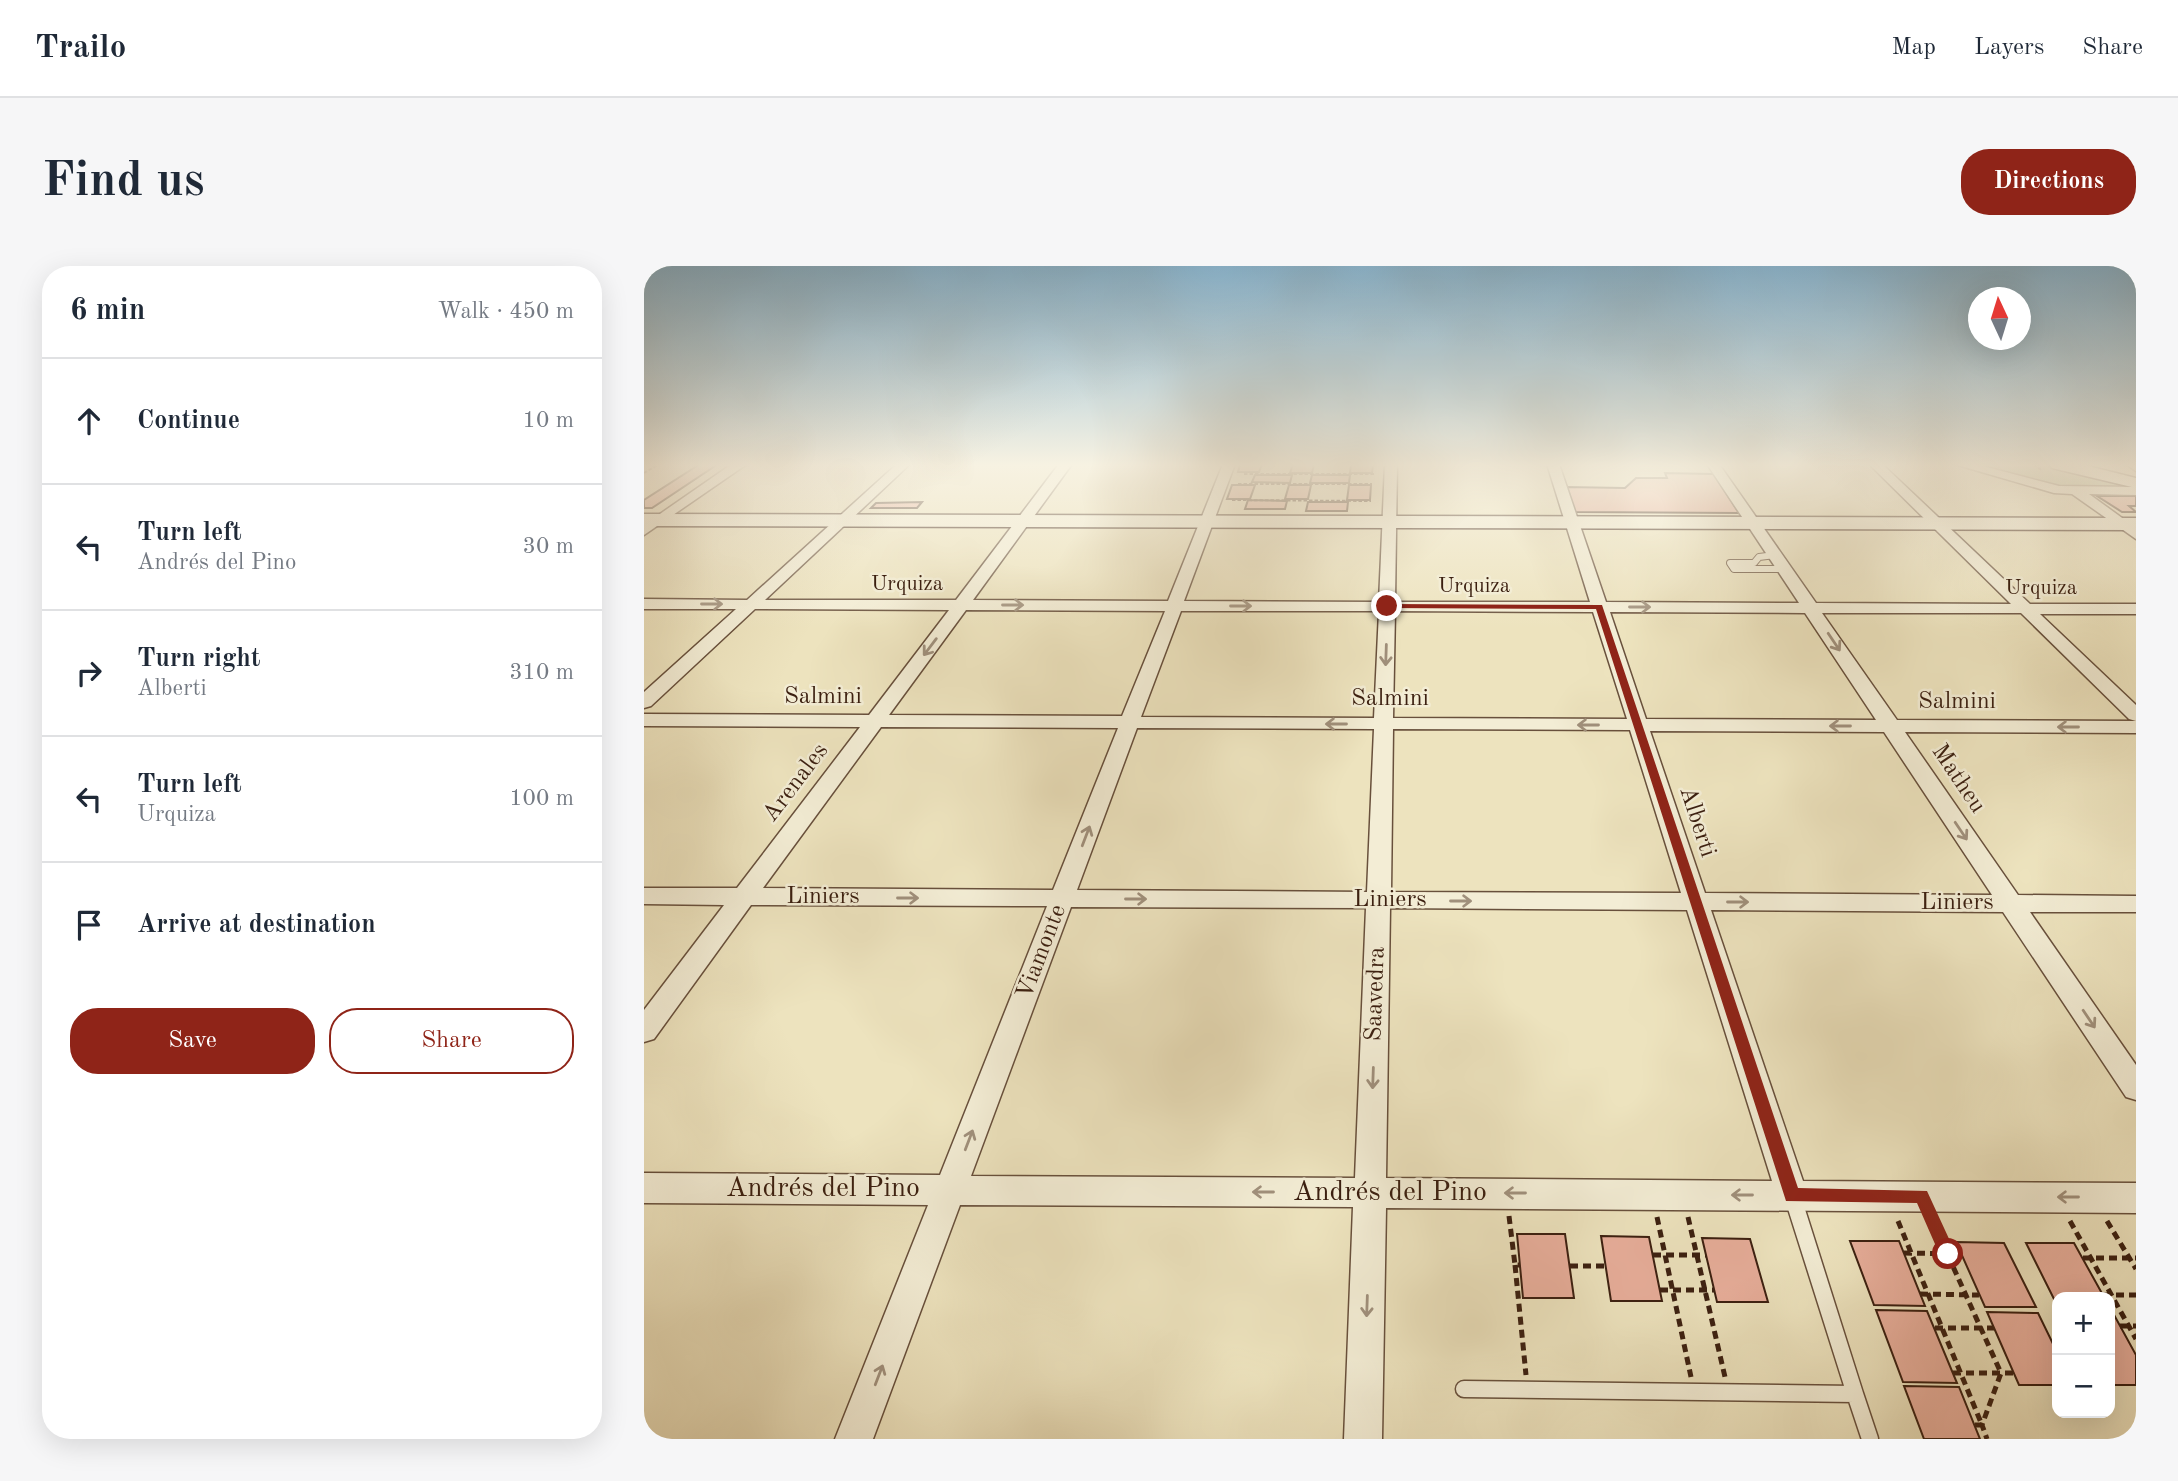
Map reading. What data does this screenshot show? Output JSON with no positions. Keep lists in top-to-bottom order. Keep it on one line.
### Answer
{"streets":{"street":["Urquiza","Salmini","Matheu","Arenales","Alberti","Liniers","Viamonte","Saavedra","Andrés del Pino"]},"crossings":[["Urquiza","Matheu"],["Urquiza","Arenales"],["Urquiza","Alberti"],["Urquiza","Viamonte"],["Urquiza","Saavedra"],["Salmini","Matheu"],["Salmini","Arenales"],["Salmini","Alberti"],["Salmini","Viamonte"],["Salmini","Saavedra"],["Matheu","Liniers"],["Arenales","Liniers"],["Alberti","Liniers"],["Alberti","Andrés del Pino"],["Liniers","Viamonte"],["Liniers","Saavedra"],["Viamonte","Andrés del Pino"],["Saavedra","Andrés del Pino"]],"one_way":["Urquiza","Salmini","Liniers","Viamonte","Saavedra","Andrés del Pino"],"north":"top","page":{"header":"Trailo","nav":["Map","Layers","Share"],"buttons":["Directions",["Save","Share"]],"title":"Find us","heading":["6 min","Walk · 450 m"],"list":[["Continue","10 m"],["Turn left","Andrés del Pino","30 m"],["Turn right","Alberti","310 m"],["Turn left","Urquiza","100 m"],"Arrive at destination"],"map_buttons":["+","−"]}}
